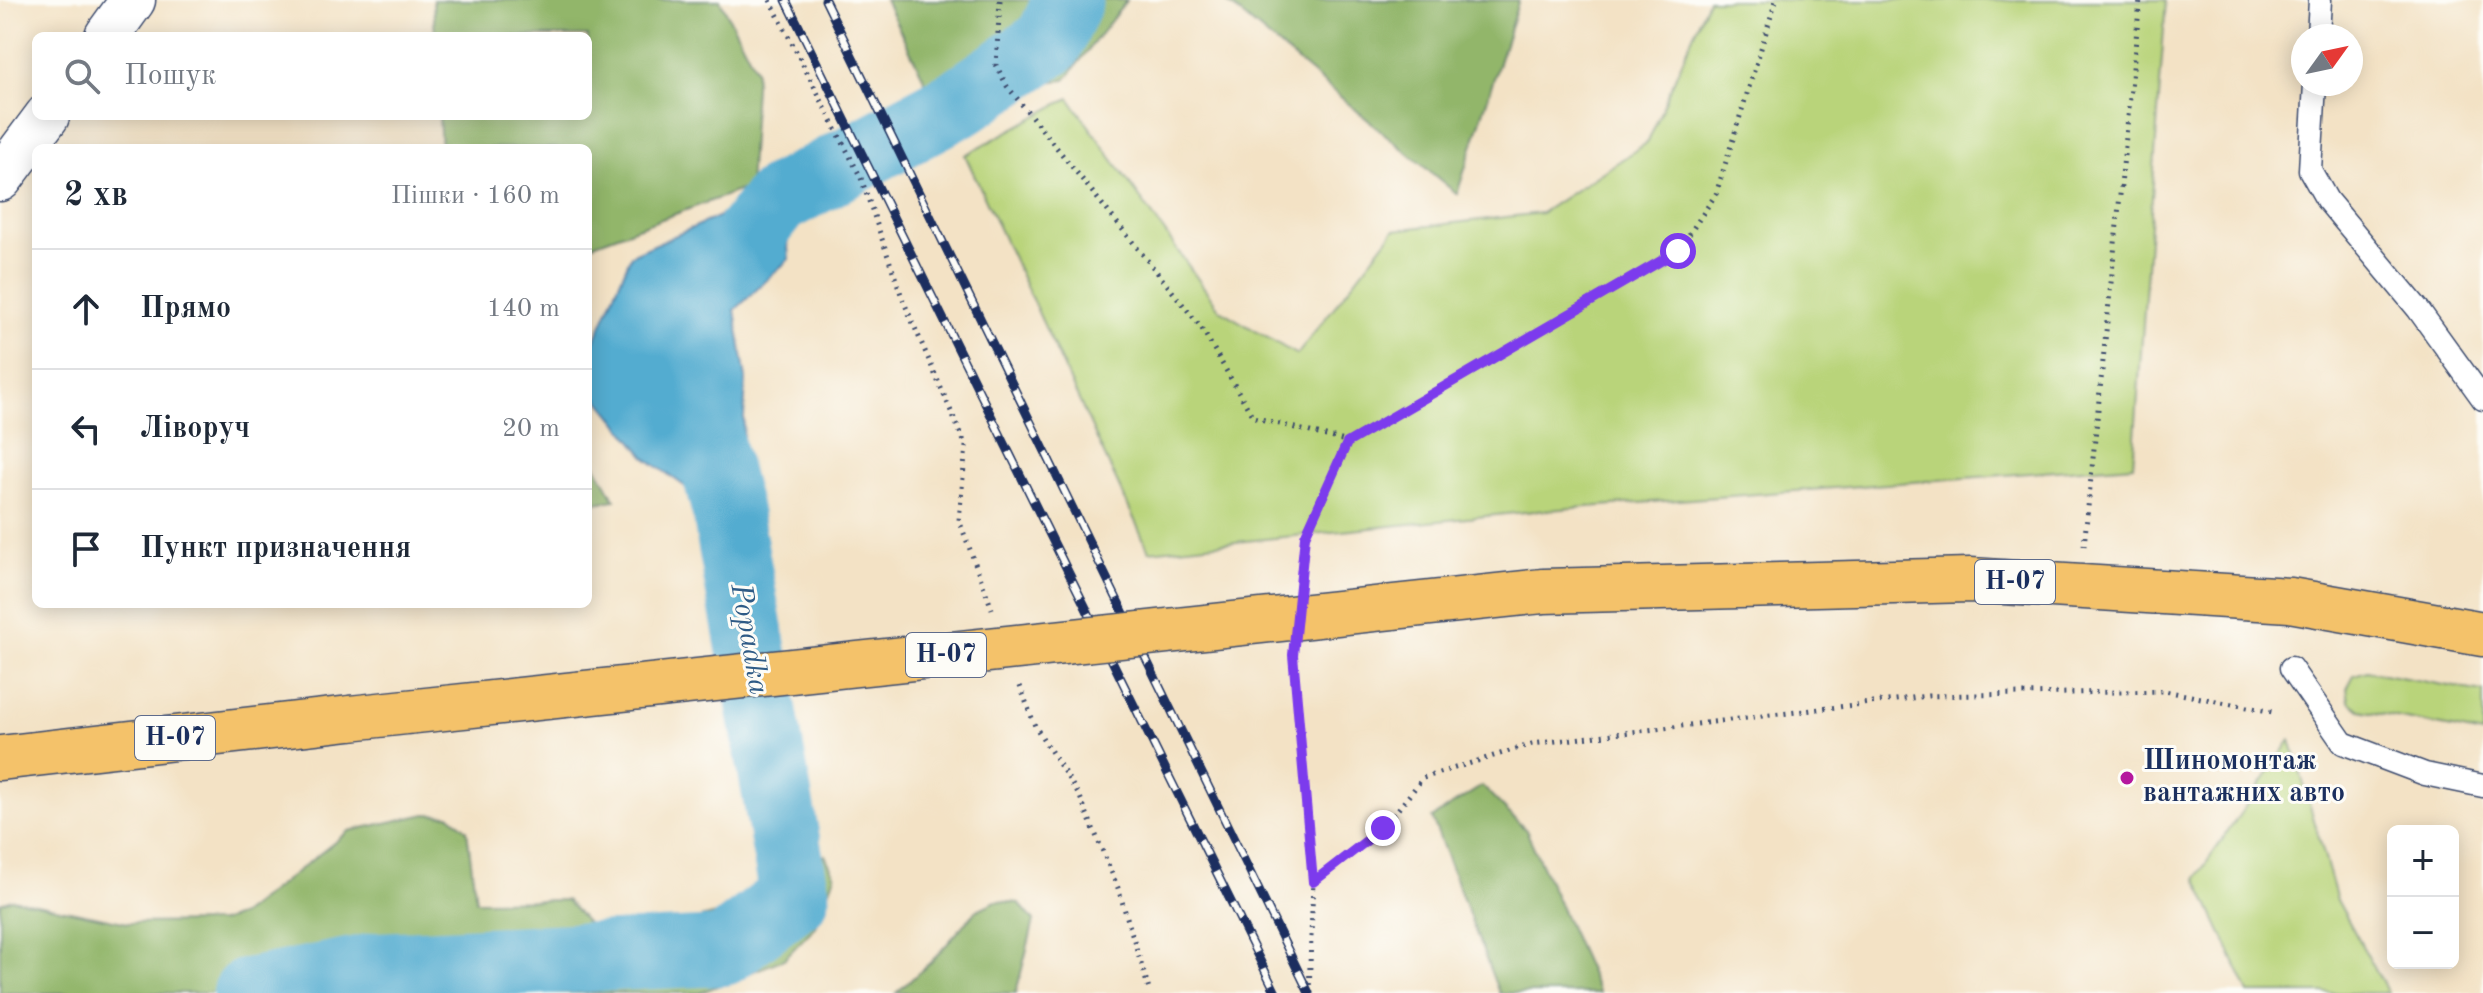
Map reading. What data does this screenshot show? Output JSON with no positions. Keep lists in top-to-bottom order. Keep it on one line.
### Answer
{"streets":{"main road":["Н-07"]},"water":["Popadka"],"places":["Шиномонтаж вантажних авто"],"north":"top right","page":{"search":"Пошук","heading":["2 хв","Пішки · 160 m"],"list":[["Прямо","140 m"],["Ліворуч","20 m"],"Пункт призначення"],"map_buttons":["+","−"]}}
